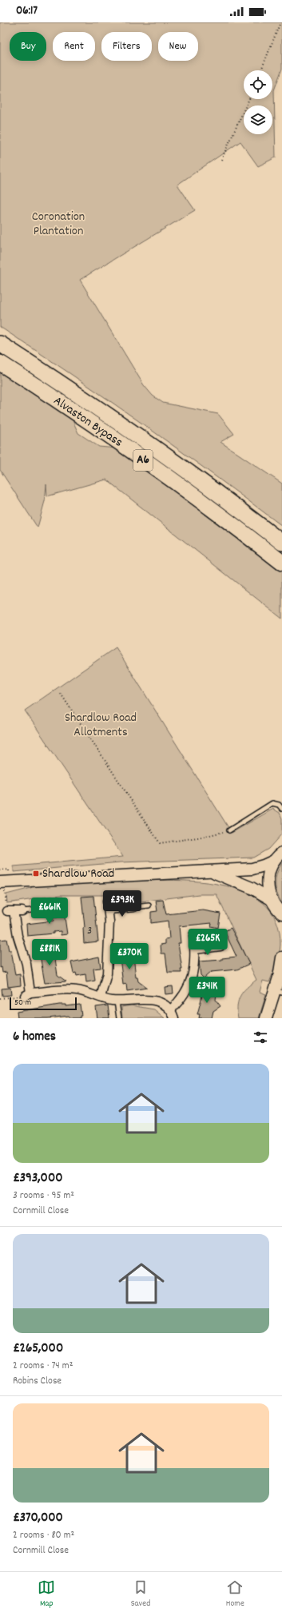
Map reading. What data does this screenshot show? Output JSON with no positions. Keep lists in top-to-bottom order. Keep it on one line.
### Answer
{"streets":{"highway":["Alvaston Bypass","A6"]},"parks":["Coronation Plantation","Shardlow Road Allotments"],"places":{"transit":["Shardlow Road"]},"house_numbers":["3"],"scale_bar":"50 m","page":{"status":"06:17","chip":["Buy","Rent","Filters","New"],"price":["£393K","£661K","£265K","£881K","£370K","£341K"],"scale":"50 m","heading":"6 homes","list":[{"name":"£393,000","note":"3 rooms · 95 m² · Cornmill Close"},{"name":"£265,000","note":"2 rooms · 74 m² · Robins Close"},{"name":"£370,000","note":"2 rooms · 80 m² · Cornmill Close"}],"tabs":["Map","Saved","Home"]}}
